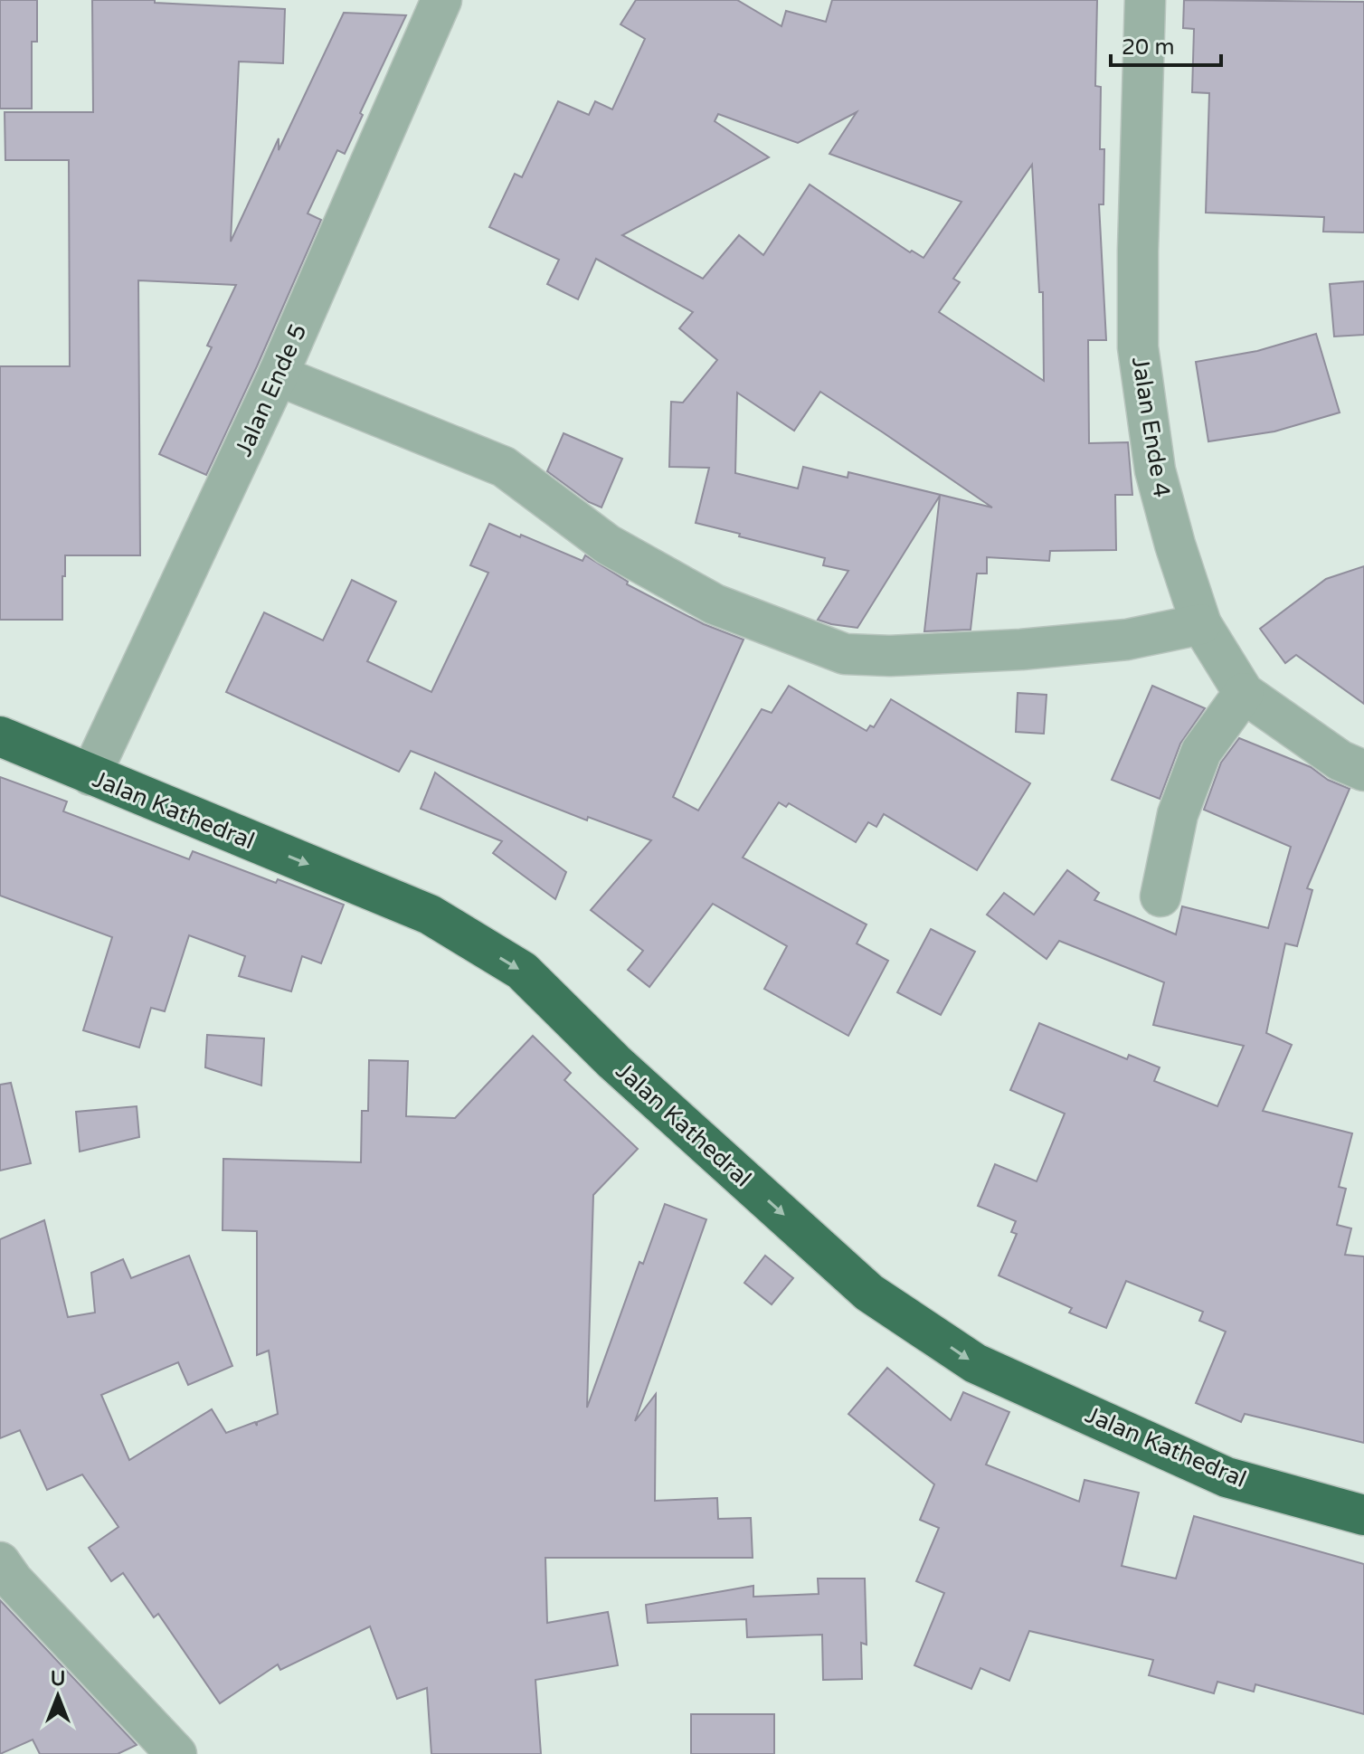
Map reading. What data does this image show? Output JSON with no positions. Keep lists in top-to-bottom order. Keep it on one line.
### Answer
{"streets":{"highway":["Jalan Kathedral"],"street":["Jalan Ende 5","Jalan Ende 4"]},"crossings":[["Jalan Ende 5","Jalan Kathedral"]],"one_way":["Jalan Kathedral"],"scale_bar":"20 m","north":"top"}
